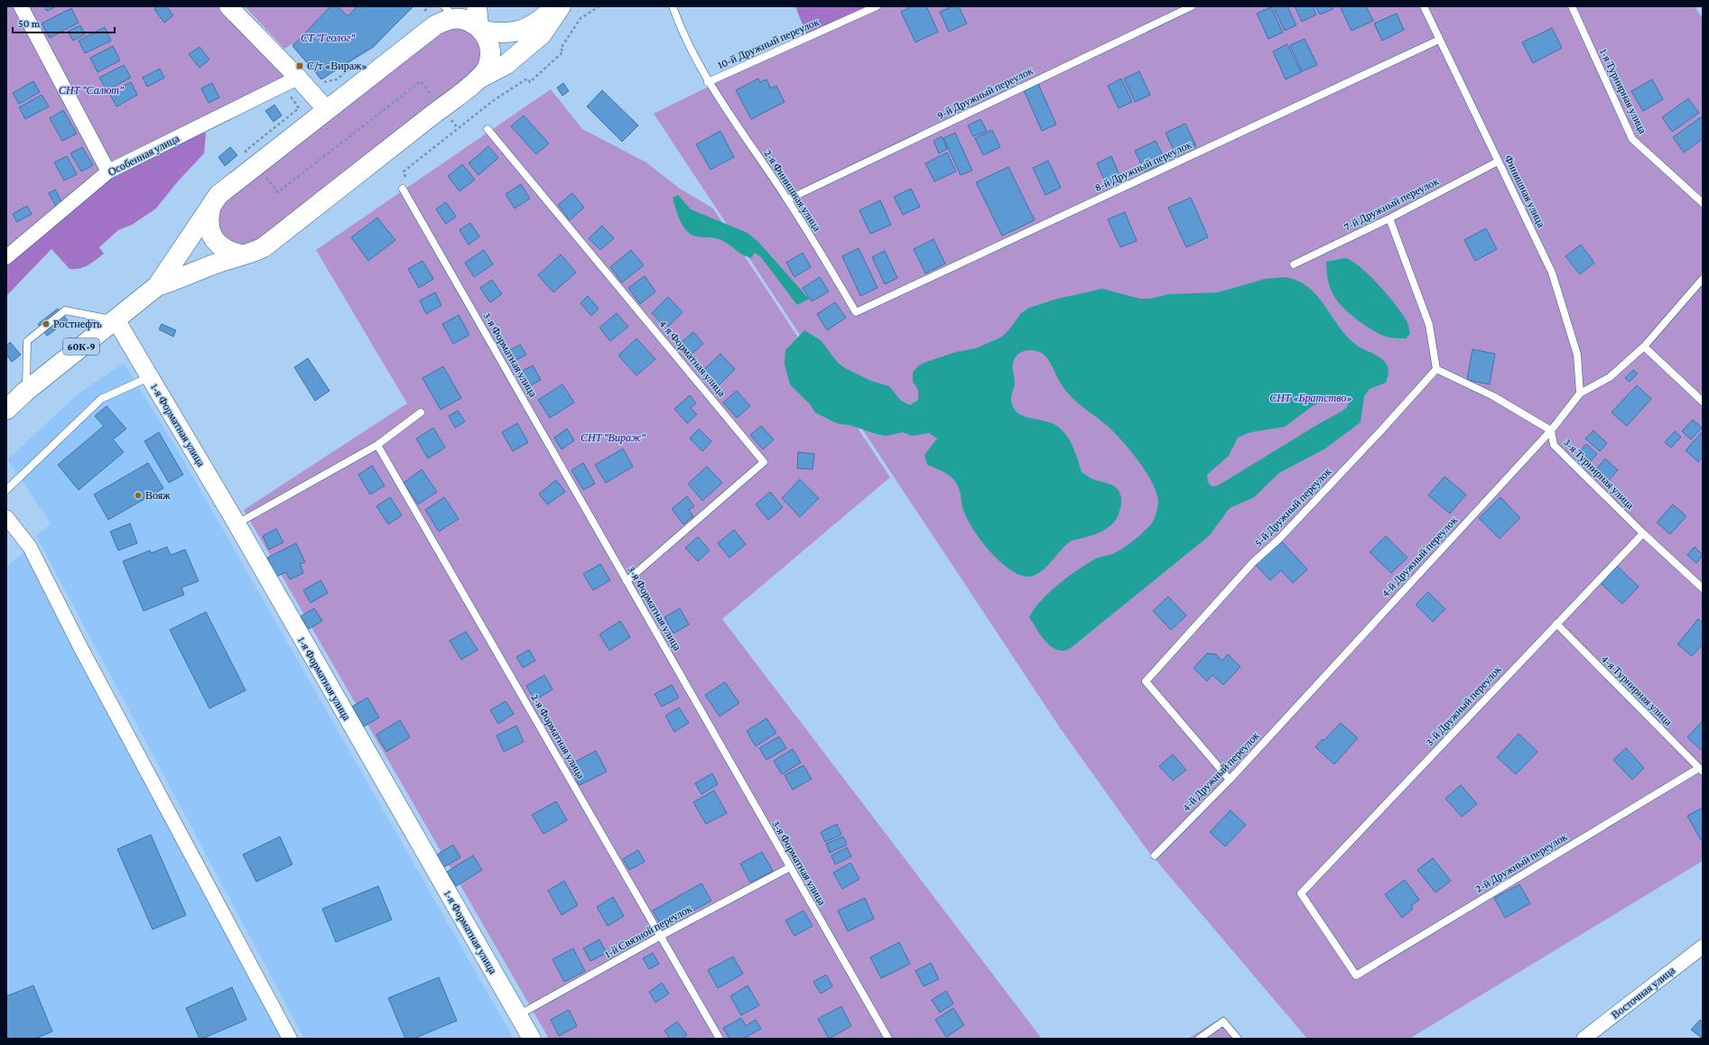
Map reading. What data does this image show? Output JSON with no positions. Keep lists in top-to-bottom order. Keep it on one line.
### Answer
{"streets":{"main road":["60К-9"],"street":["Особенная улица","1-я Форматная улица","Восточная улица"],"lane":["10-й Дружный переулок","1-я Турнирная улица","9-й Дружный переулок","8-й Дружный переулок","2-я Финишная улица","Финишная улица","7-й Дружный переулок","3-я Форматная улица","4-я Форматная улица","3-я Турнирная улица","5-й Дружный переулок","4-й Дружный переулок","4-я Турнирная улица","3-й Дружный переулок","2-я Форматная улица","2-й Дружный переулок","1-й Связной переулок"]},"crossings":[["10-й Дружный переулок","2-я Финишная улица"],["9-й Дружный переулок","2-я Финишная улица"],["8-й Дружный переулок","2-я Финишная улица"],["8-й Дружный переулок","Финишная улица"],["Финишная улица","7-й Дружный переулок"],["Финишная улица","4-й Дружный переулок"],["60К-9","1-я Форматная улица"],["3-я Форматная улица","4-я Форматная улица"],["3-я Форматная улица","1-й Связной переулок"],["1-я Форматная улица","1-й Связной переулок"],["3-я Турнирная улица","4-й Дружный переулок"],["3-я Турнирная улица","3-й Дружный переулок"],["5-й Дружный переулок","4-й Дружный переулок"],["4-я Турнирная улица","3-й Дружный переулок"],["4-я Турнирная улица","2-й Дружный переулок"],["3-й Дружный переулок","2-й Дружный переулок"],["2-я Форматная улица","1-й Связной переулок"]],"parks":["СТ \"Геолог\"","СНТ \"Салют\"","СНТ «Братство»","СНТ \"Вираж\""],"places":{"transit":["С/т «Вираж»"],"other":["Ростнефть","Вояж"]},"scale_bar":"50 m"}
